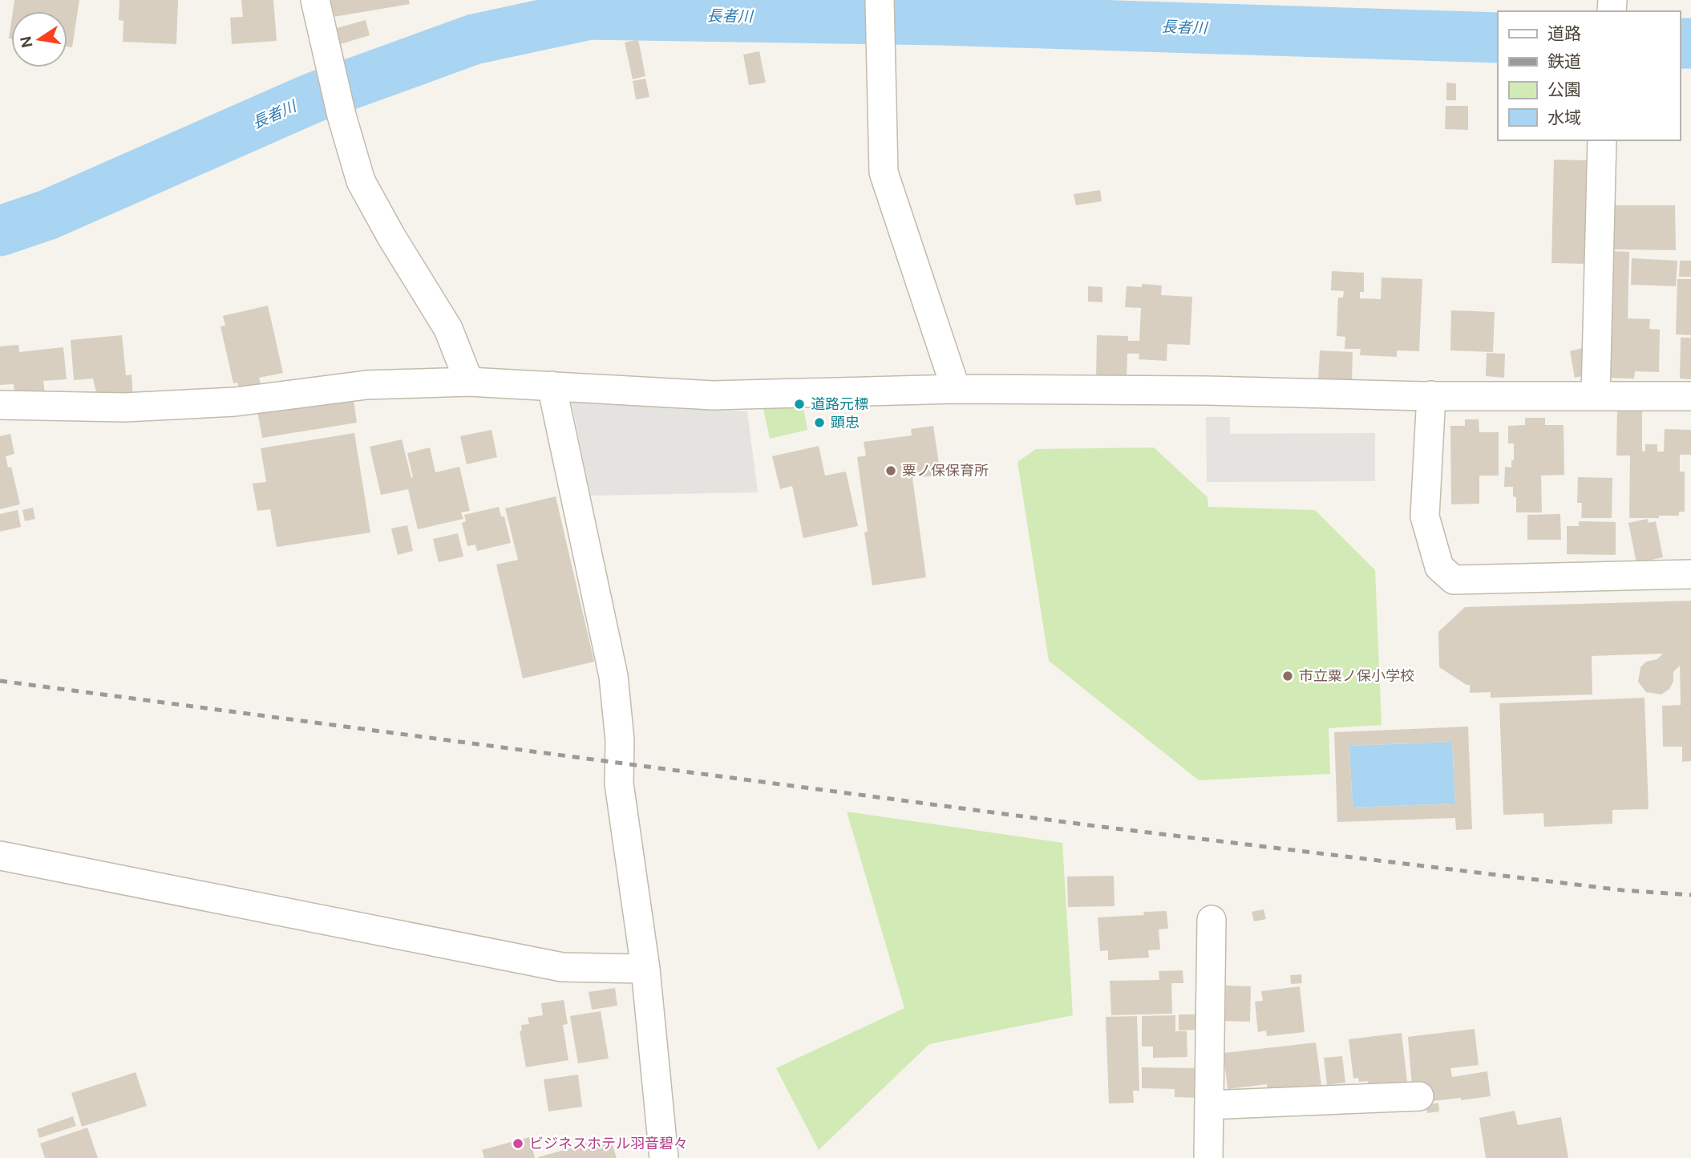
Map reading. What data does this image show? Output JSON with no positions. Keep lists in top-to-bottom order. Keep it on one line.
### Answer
{"water":["長者川"],"places":["道路元標","顕忠","粟ノ保保育所","市立粟ノ保小学校","ビジネスホテル羽音碧々"],"legend":["道路","鉄道","公園","水域"],"north":"left"}
